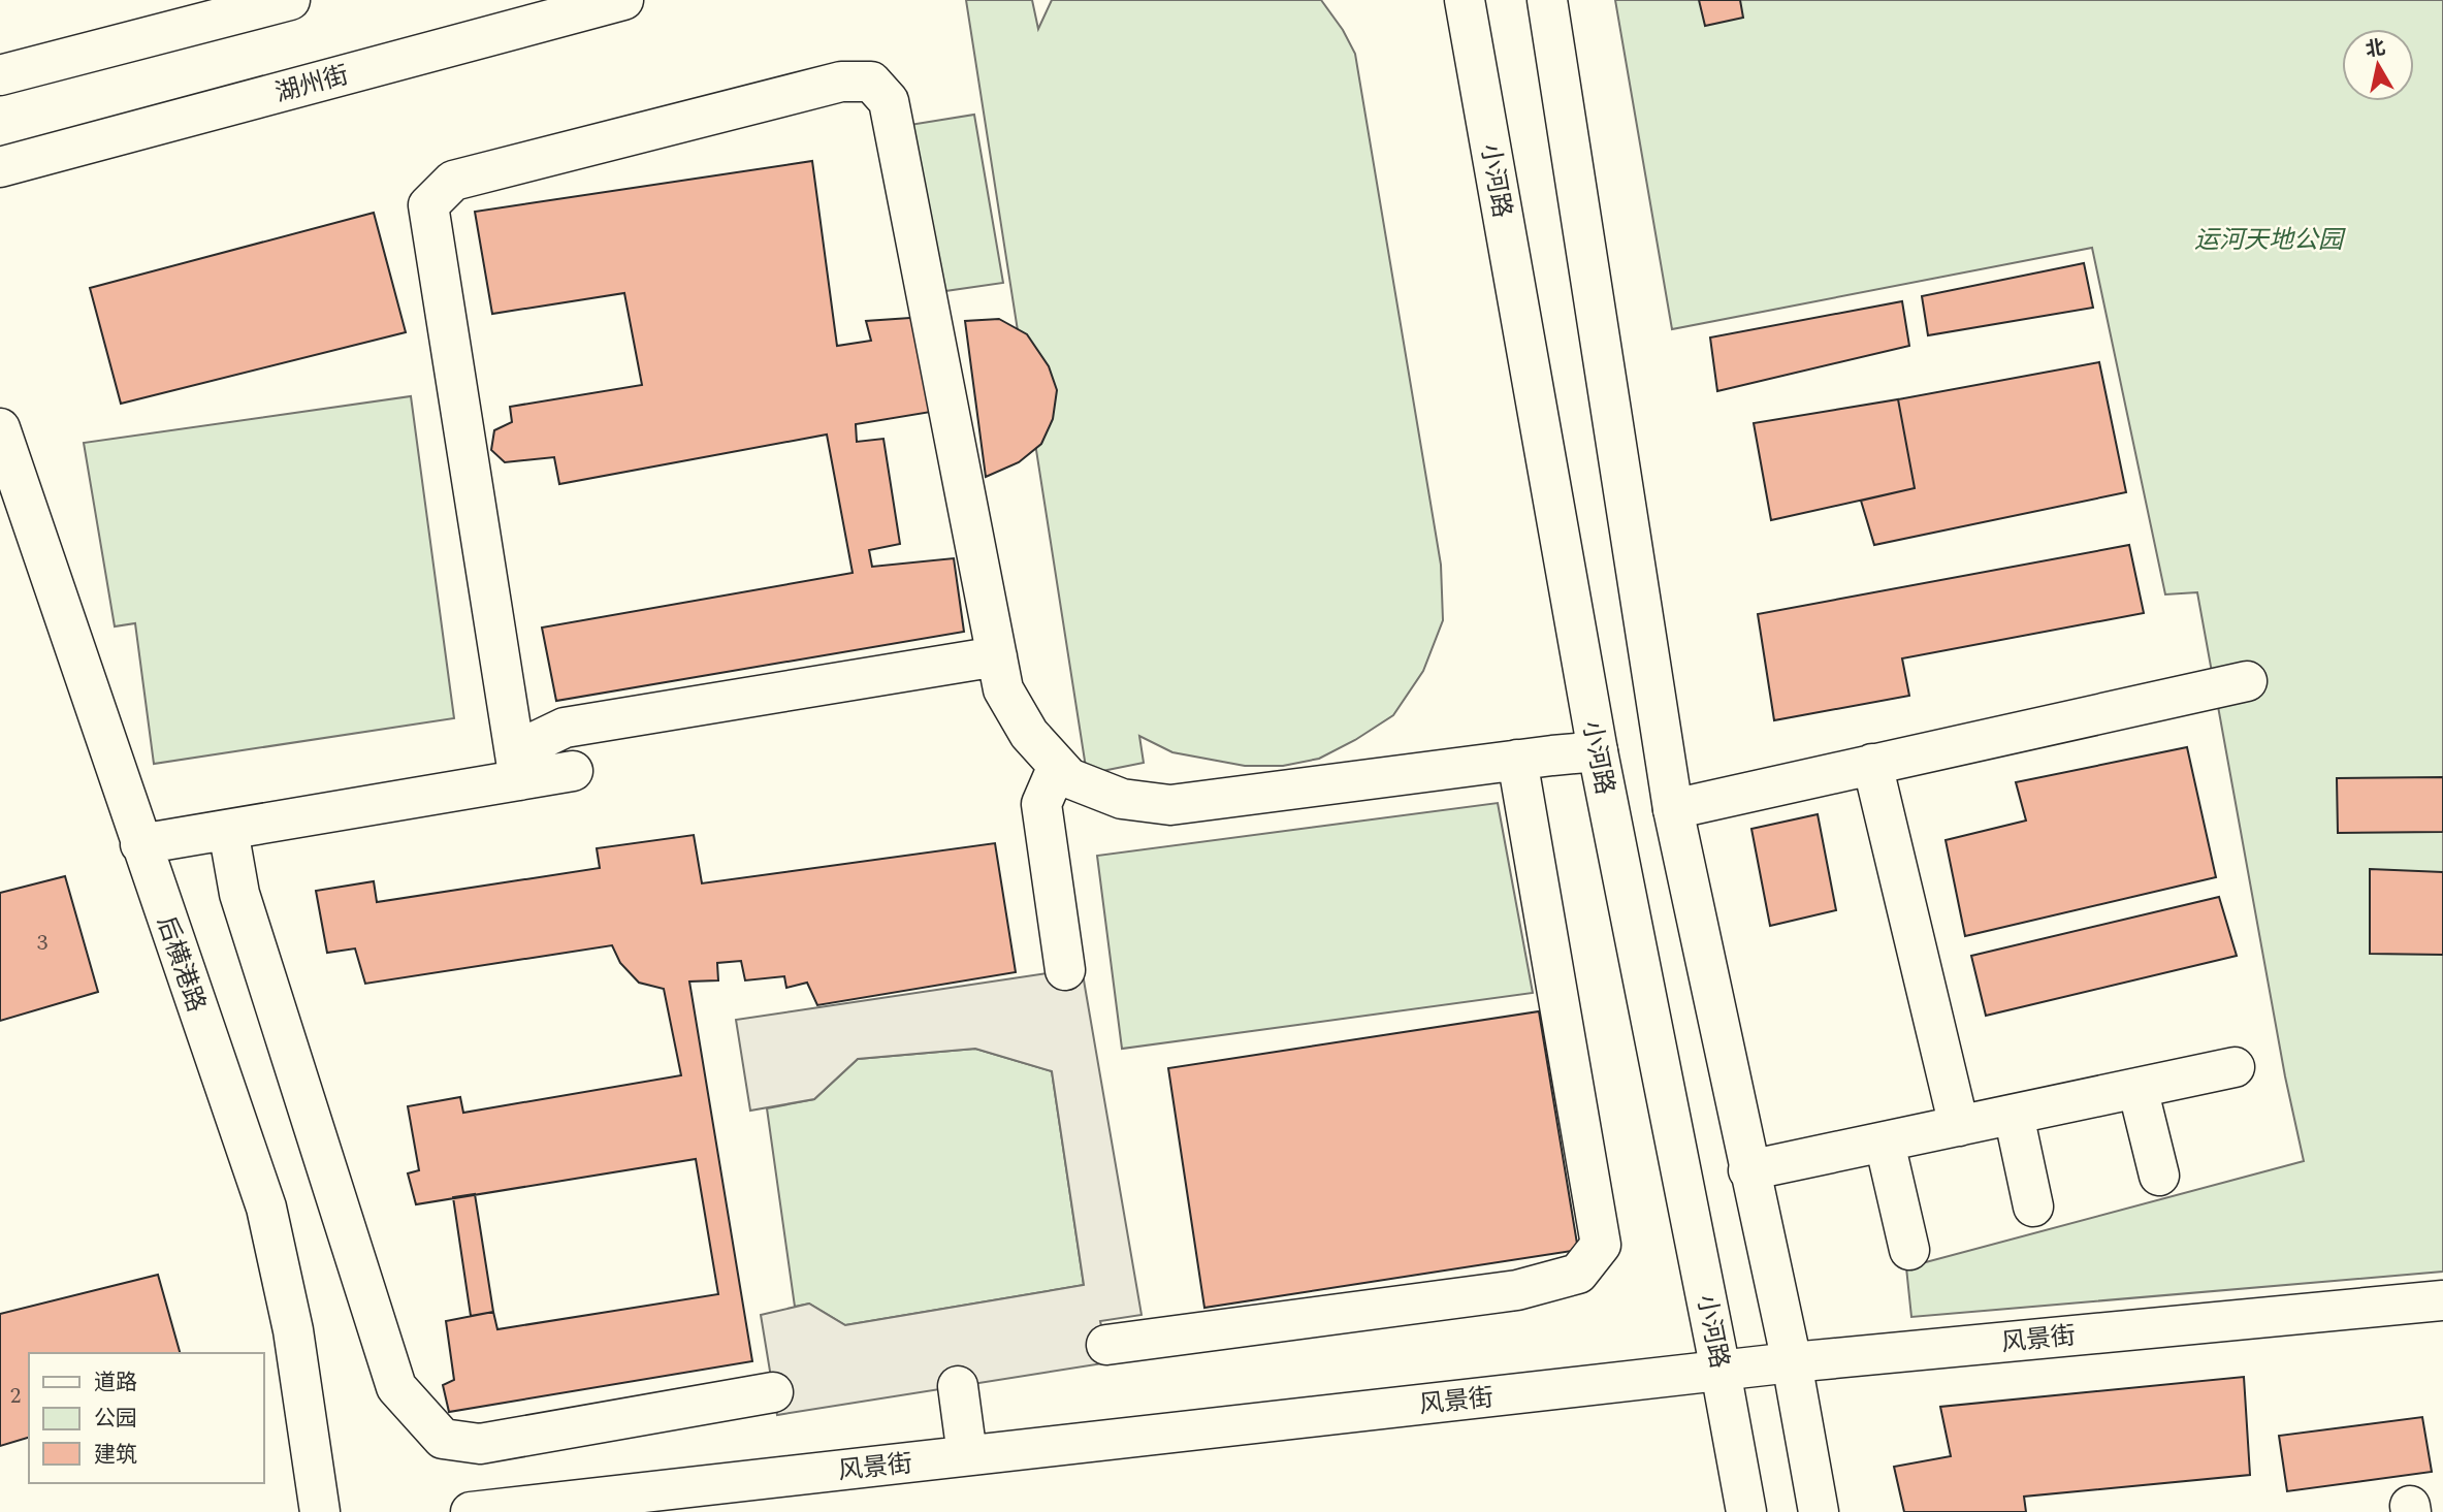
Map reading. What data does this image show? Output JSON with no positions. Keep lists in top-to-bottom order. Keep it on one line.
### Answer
{"streets":{"street":["湖州街","小河路","后横港路","风景街"]},"crossings":[["小河路","风景街"]],"parks":["运河天地公园"],"house_numbers":["3","2"],"legend":["道路","公园","建筑"],"north":"top"}
